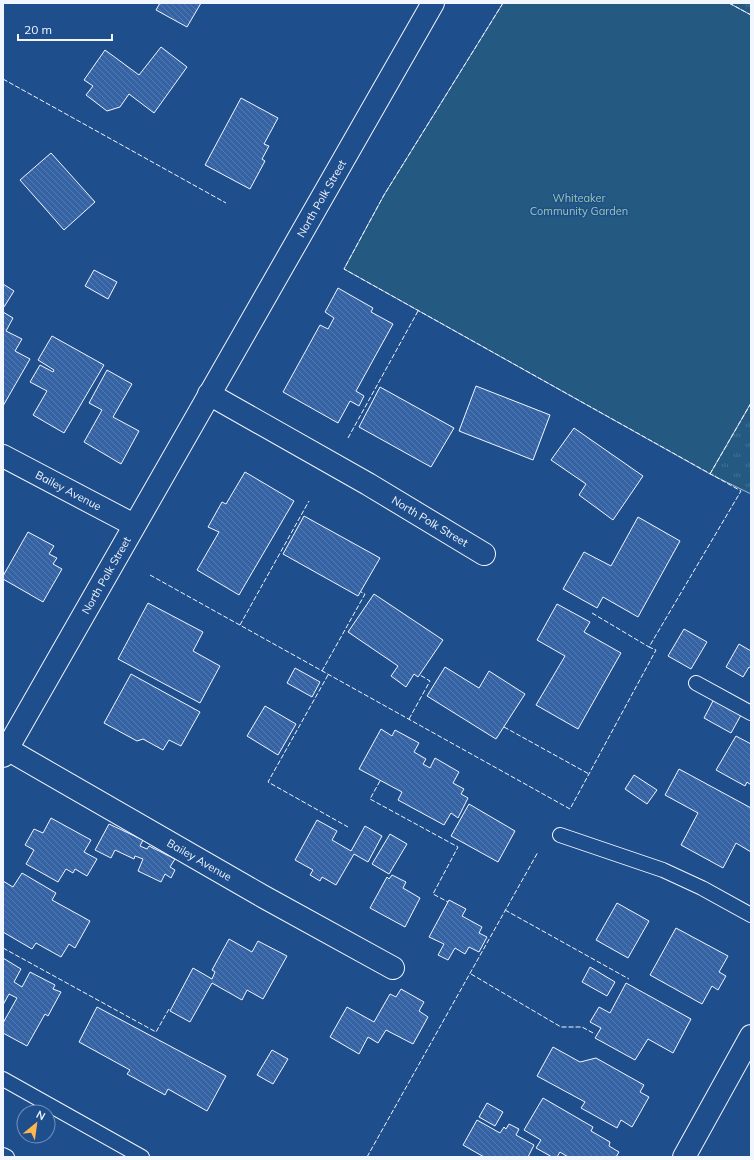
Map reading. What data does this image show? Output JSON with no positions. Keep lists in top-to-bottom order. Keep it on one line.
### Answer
{"streets":{"street":["North Polk Street","Bailey Avenue"]},"crossings":[["North Polk Street","Bailey Avenue"]],"parks":["Whiteaker Community Garden"],"scale_bar":"20 m","north":"top right"}
